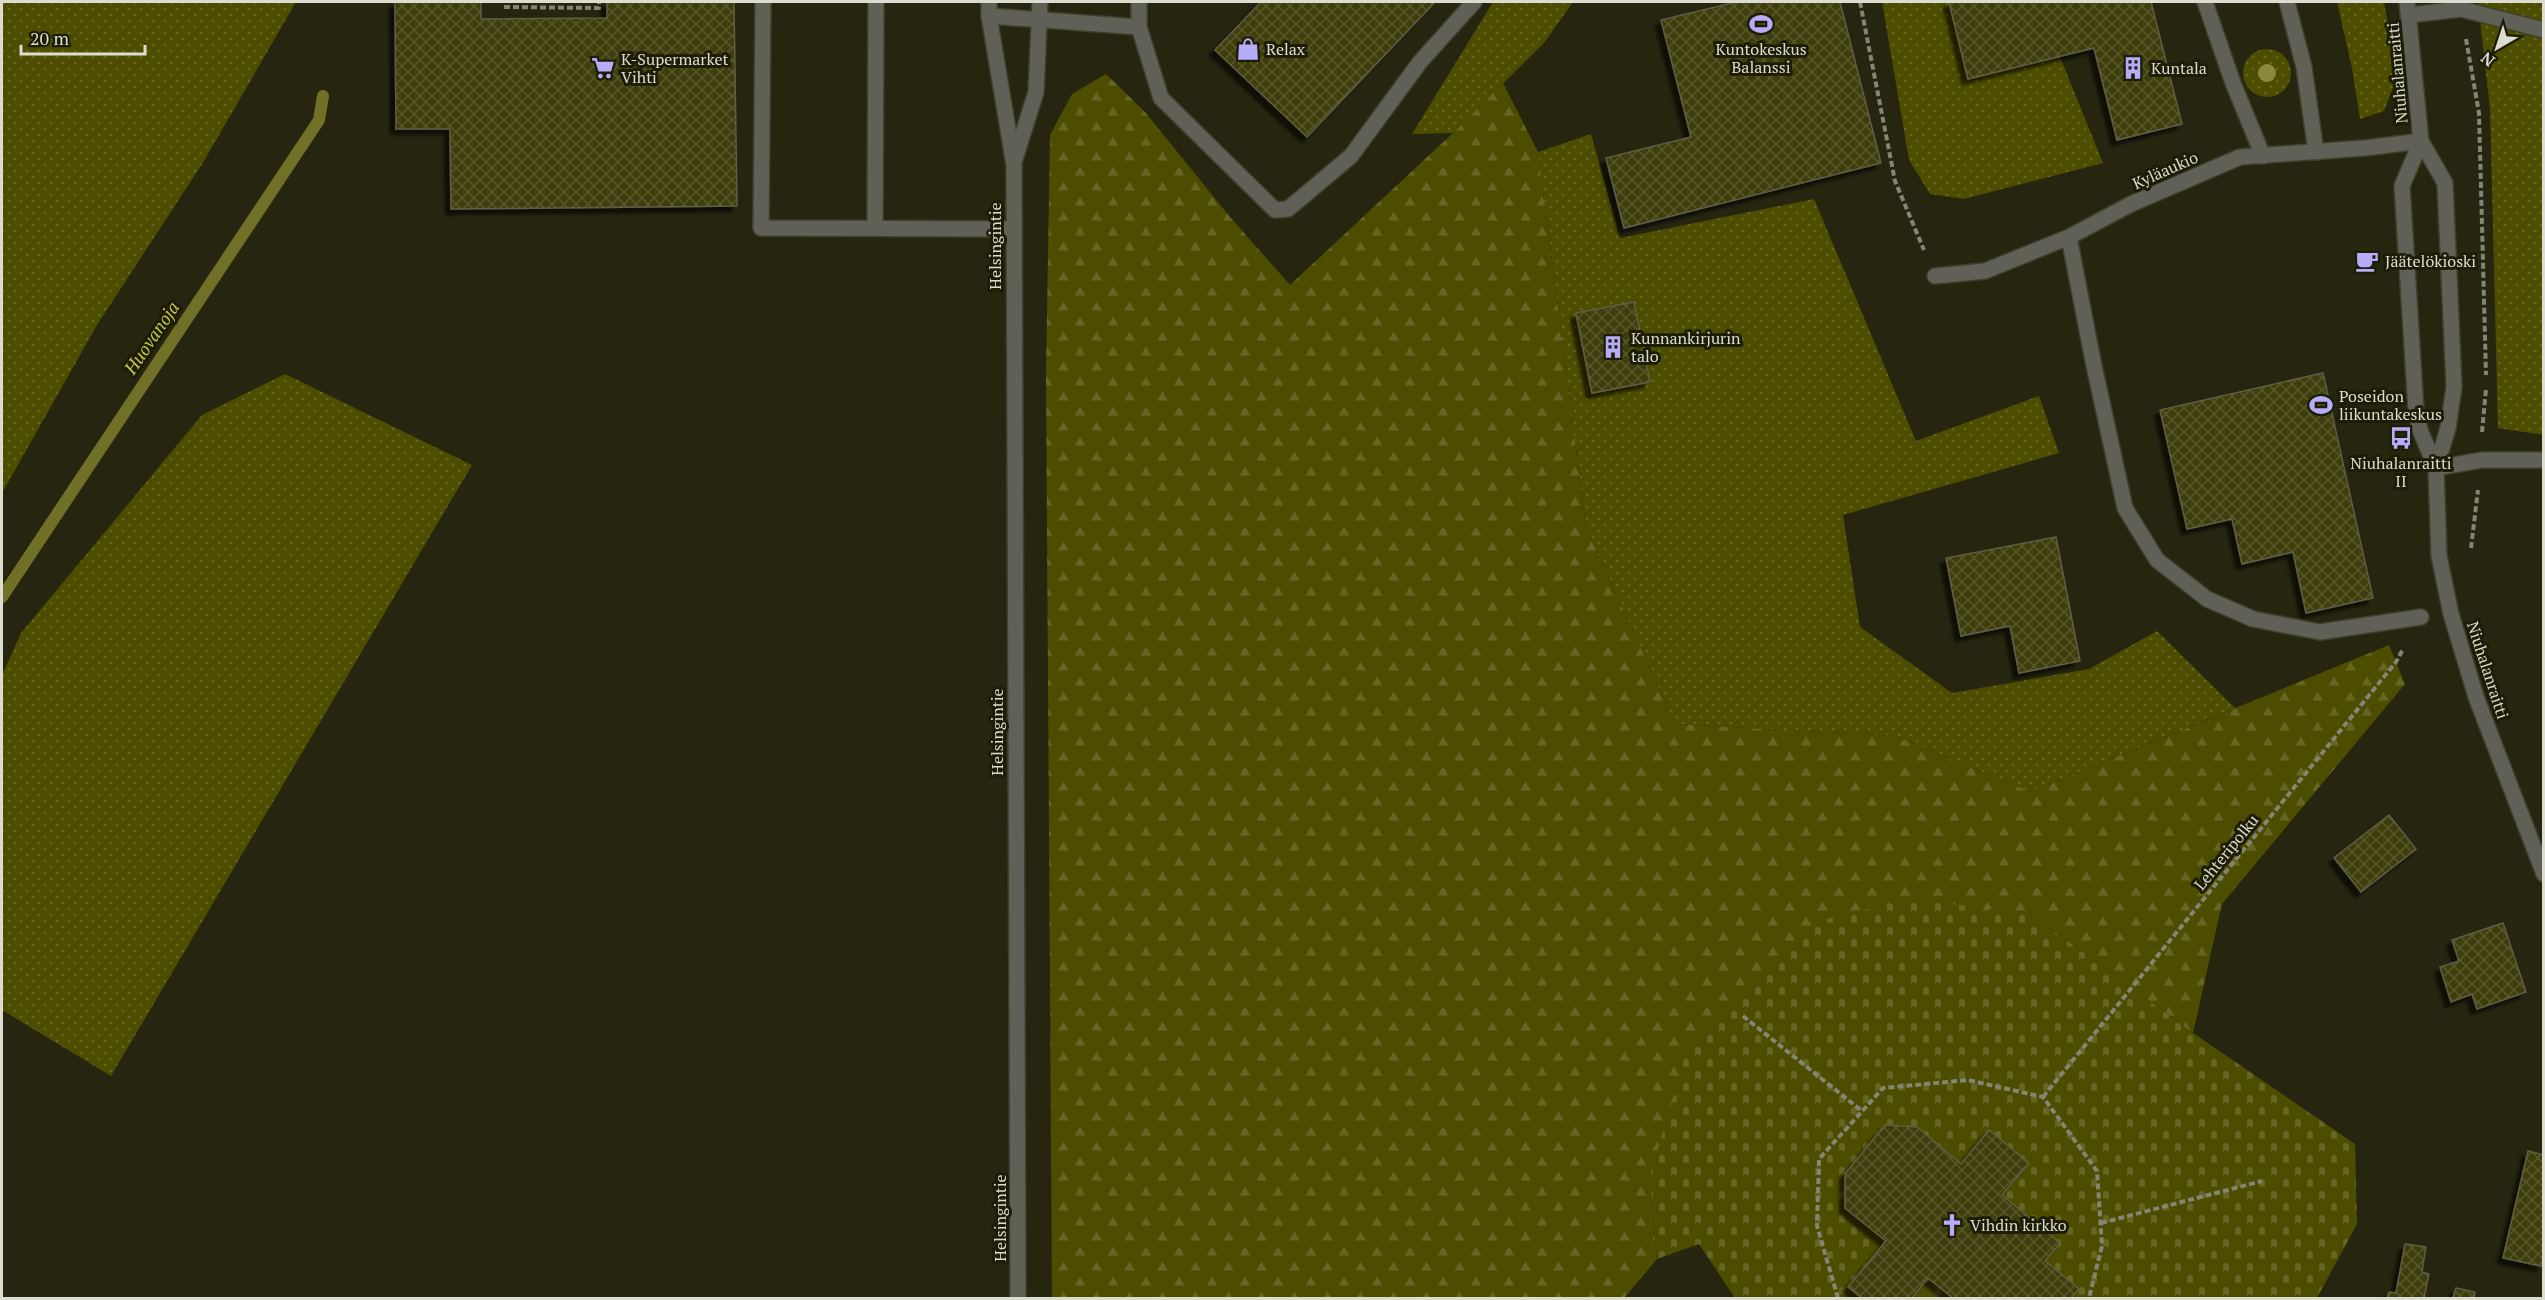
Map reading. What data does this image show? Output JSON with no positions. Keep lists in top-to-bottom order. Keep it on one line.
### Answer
{"streets":{"street":["Niuhalanraitti","Kyläaukio","Helsingintie"],"path":["Lehteripolku"]},"crossings":[["Niuhalanraitti","Kyläaukio"]],"water":["Huovanoja"],"places":{"sports":["Kuntokeskus Balanssi","Poseidon liikuntakeskus"],"shop":["Relax"],"supermarket":["K-Supermarket Vihti"],"building":["Kuntala","Kunnankirjurin talo"],"cafe":["Jäätelökioski"],"bus stop":["Niuhalanraitti II"],"church":["Vihdin kirkko"]},"scale_bar":"20 m","north":"bottom left"}
